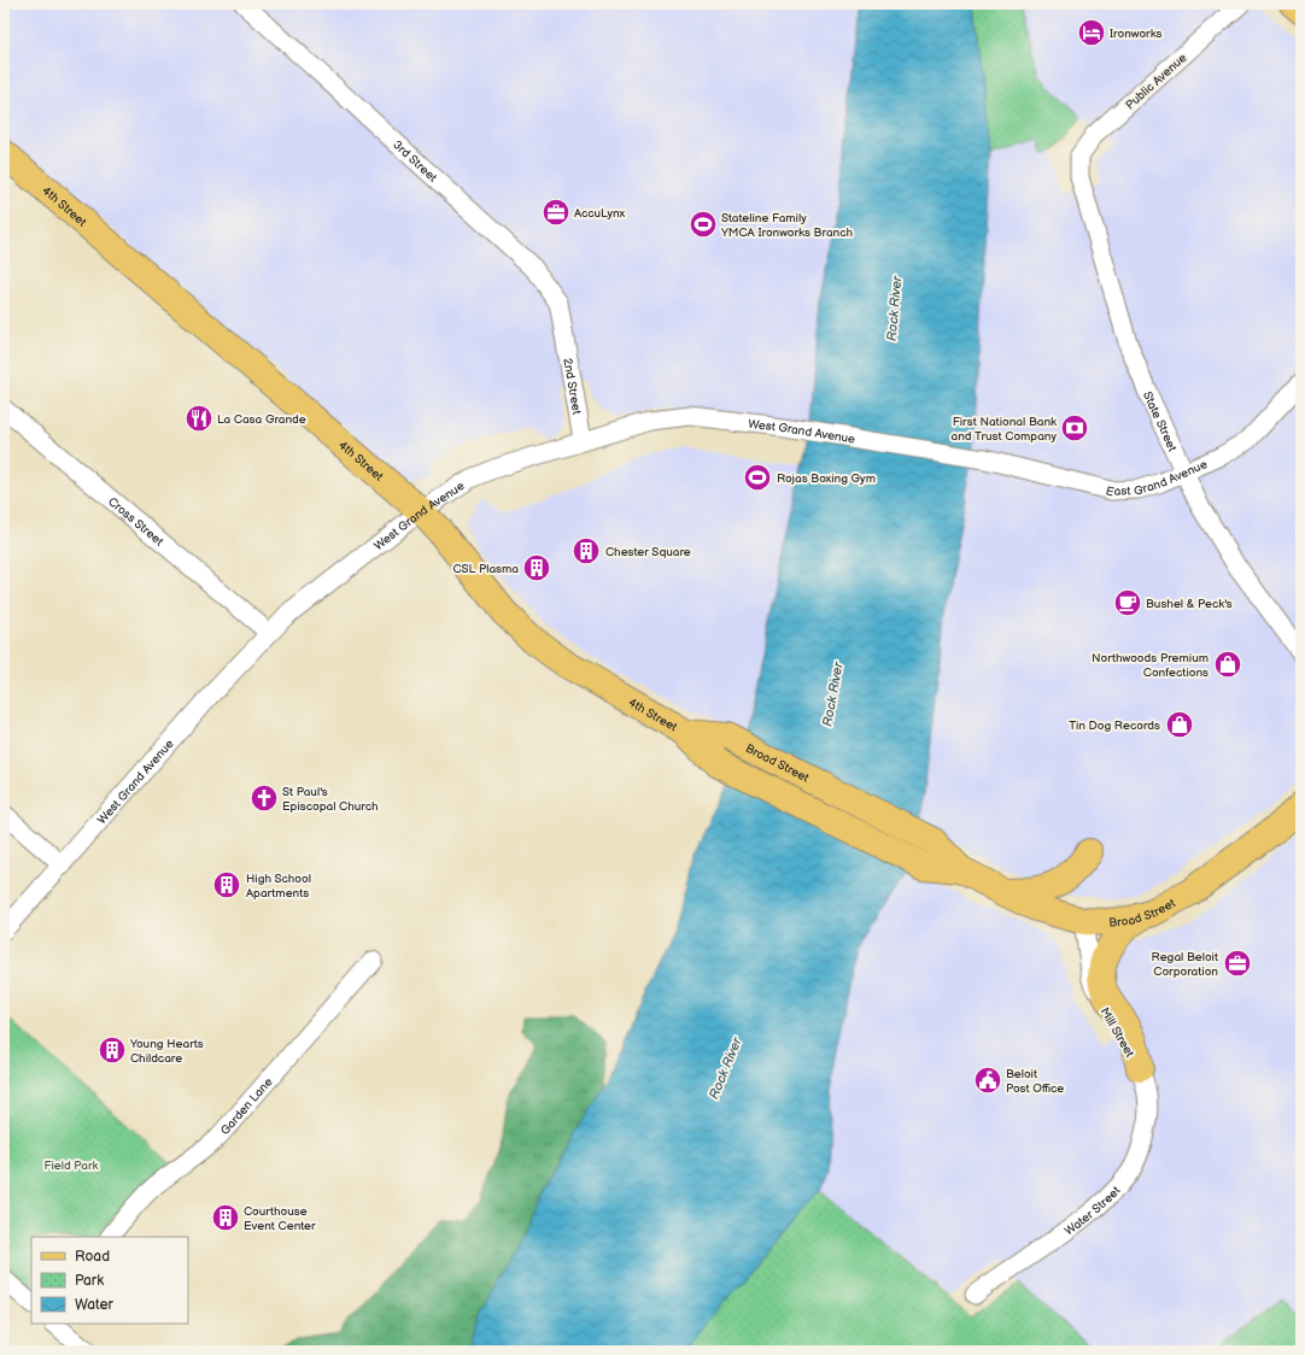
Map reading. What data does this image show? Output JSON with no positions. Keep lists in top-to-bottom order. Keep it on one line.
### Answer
{"streets":{"main road":["4th Street","Broad Street"],"street":["Public Avenue","3rd Street","2nd Street","State Street","West Grand Avenue","East Grand Avenue","Cross Street","Mill Street","Garden Lane","Water Street"]},"crossings":[["Public Avenue","State Street"],["3rd Street","2nd Street"],["4th Street","West Grand Avenue"],["4th Street","Broad Street"],["2nd Street","West Grand Avenue"],["State Street","East Grand Avenue"],["West Grand Avenue","East Grand Avenue"],["West Grand Avenue","Cross Street"],["Broad Street","Mill Street"],["Mill Street","Water Street"]],"water":["Rock River"],"parks":["Field Park"],"places":{"hotel":["Ironworks"],"office":["AccuLynx","Regal Beloit Corporation"],"sports":["Stateline Family YMCA Ironworks Branch","Rojas Boxing Gym"],"restaurant":["La Casa Grande"],"bank":["First National Bank and Trust Company"],"building":["Chester Square","CSL Plasma","High School Apartments","Young Hearts Childcare","Courthouse Event Center"],"cafe":["Bushel & Peck's"],"shop":["Northwoods Premium Confections","Tin Dog Records"],"church":["St Paul's Episcopal Church"],"public building":["Beloit Post Office"]},"legend":["Road","Park","Water"]}
